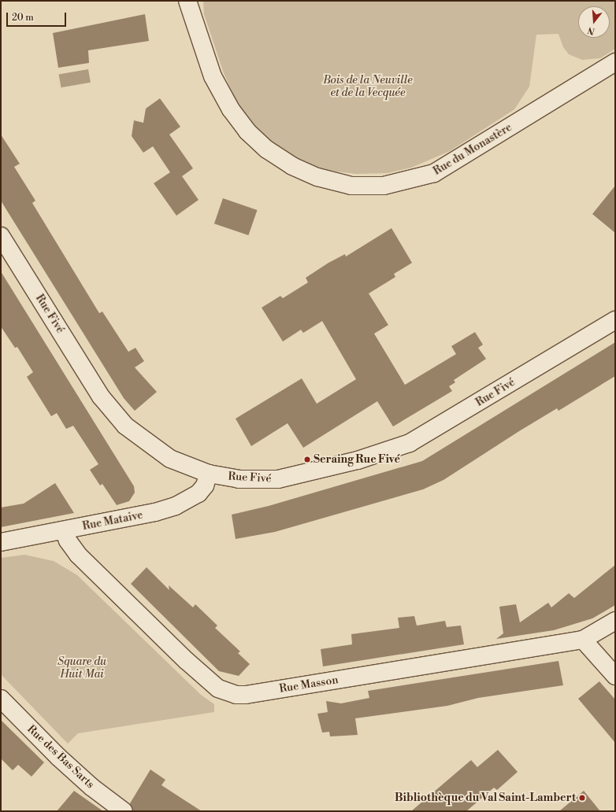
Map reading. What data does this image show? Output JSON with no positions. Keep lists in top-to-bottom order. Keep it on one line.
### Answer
{"streets":{"street":["Rue du Monastère","Rue Fivé","Rue Mataive","Rue Masson","Rue des Bas Sarts"]},"crossings":[["Rue Fivé","Rue Mataive"],["Rue Mataive","Rue Masson"]],"parks":["Bois de la Neuville et de la Vecquée","Square du Huit Mai"],"places":["Seraing Rue Fivé","Bibliothèque du Val Saint-Lambert"],"scale_bar":"20 m","north":"bottom"}
